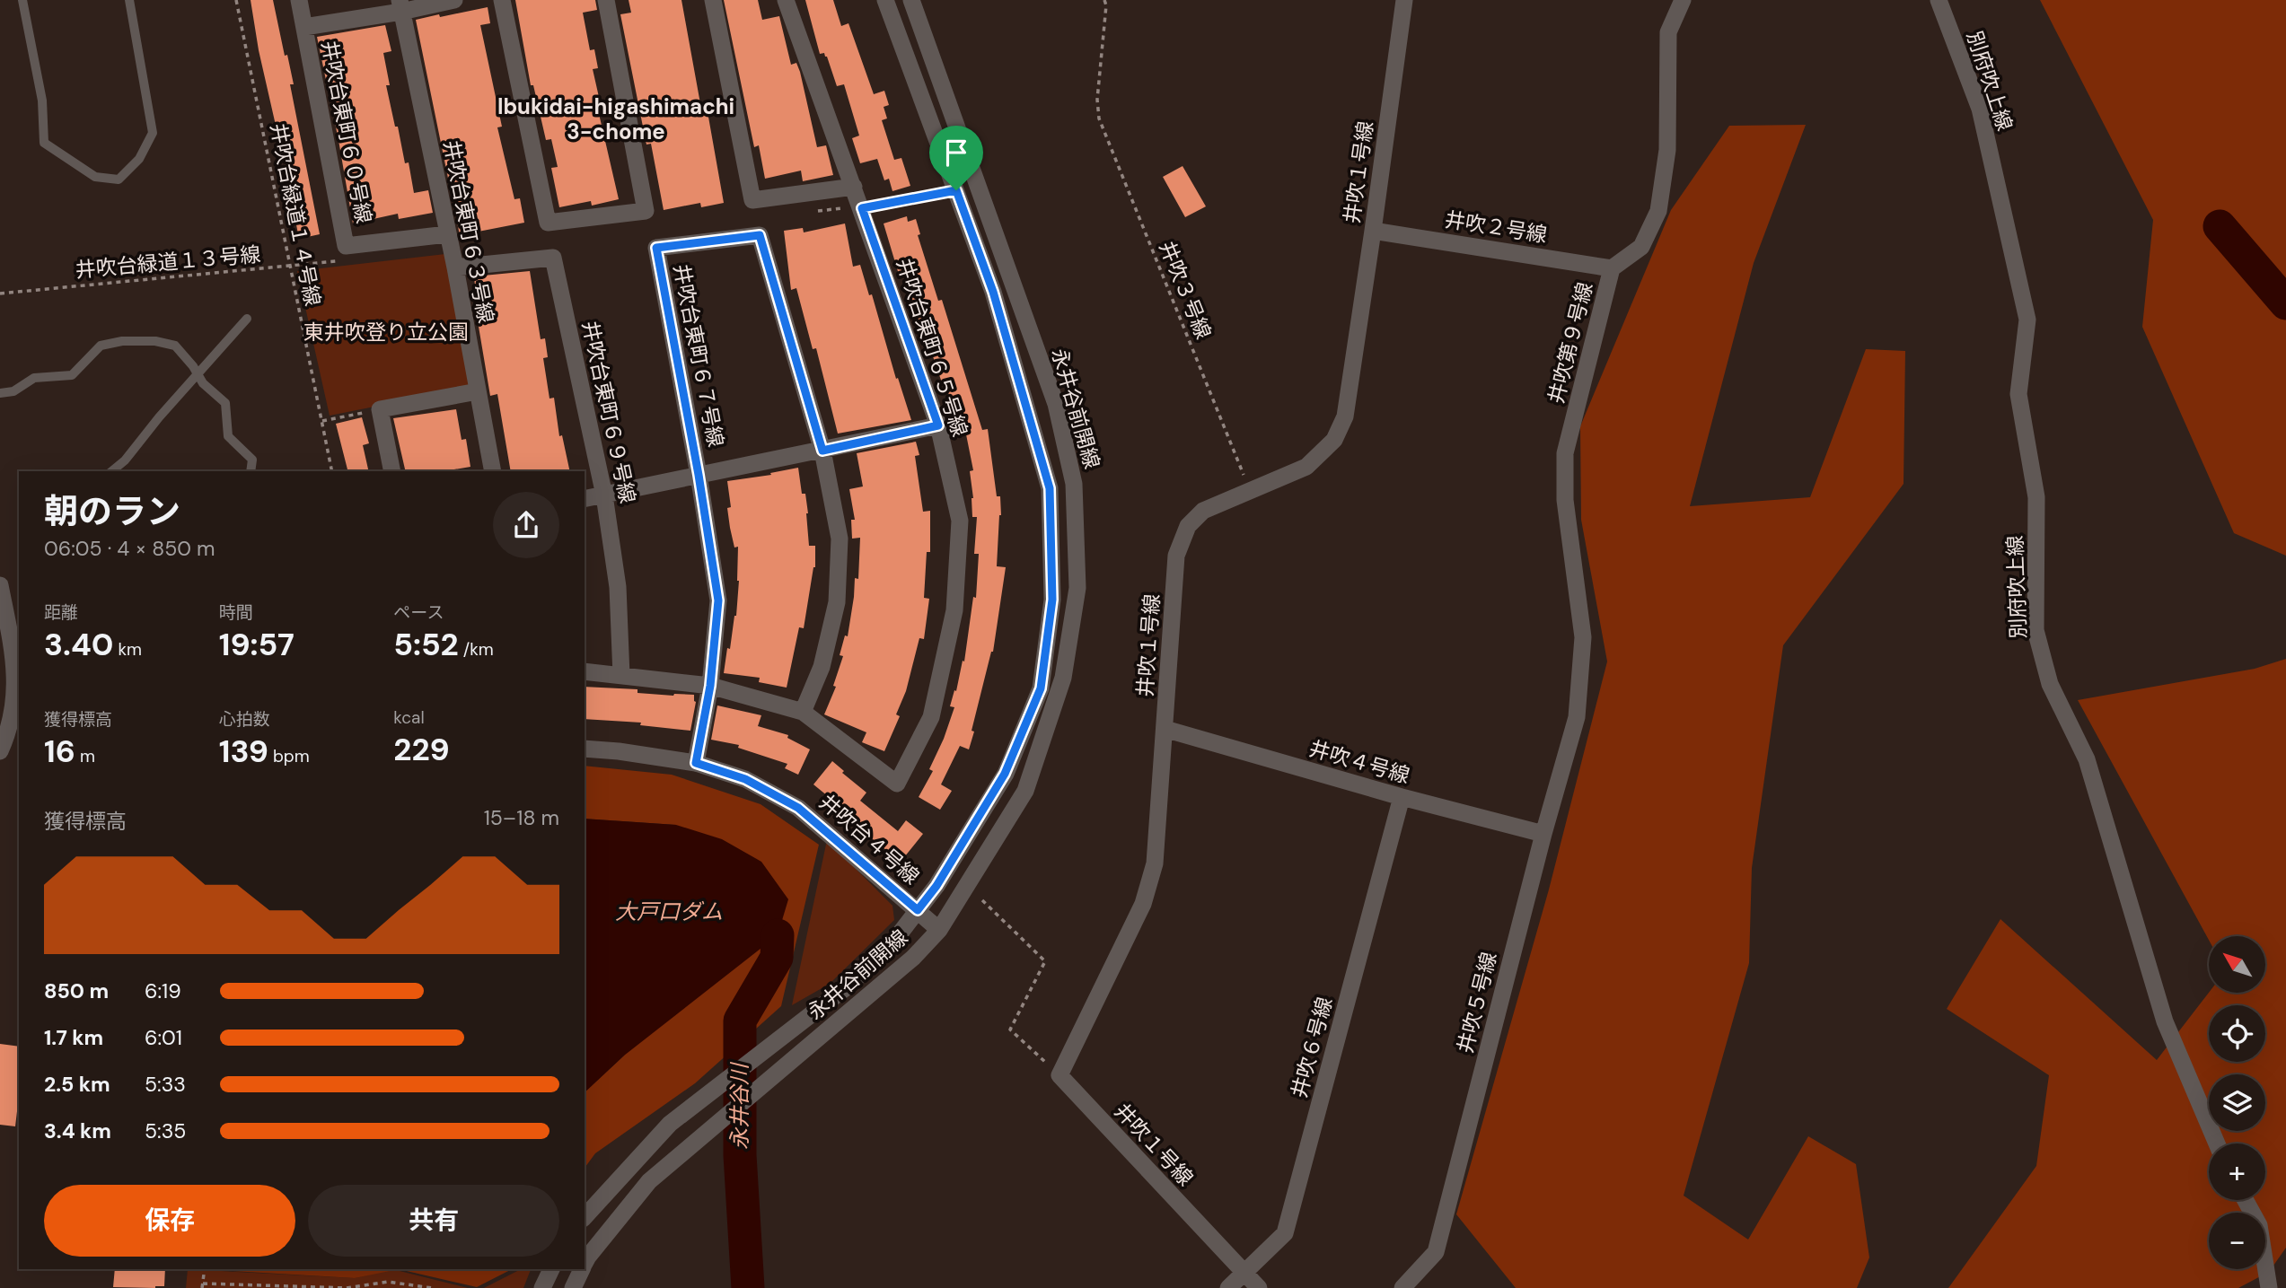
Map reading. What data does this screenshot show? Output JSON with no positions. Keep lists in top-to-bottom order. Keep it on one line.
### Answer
{"streets":{"street":["別府吹上線","井吹台東町６０号線","井吹１号線","井吹２号線","井吹台東町６３号線","井吹第９号線","井吹台東町６５号線","井吹台東町６７号線","永井谷前開線","井吹台東町６９号線","井吹４号線","井吹台４号線","井吹５号線","井吹６号線"],"path":["井吹台緑道１４号線","井吹台緑道１３号線","井吹３号線"]},"crossings":[["井吹台東町６０号線","井吹台東町６３号線"],["井吹１号線","井吹２号線"],["井吹１号線","井吹３号線"],["井吹１号線","井吹４号線"],["井吹１号線","井吹６号線"],["井吹台緑道１４号線","井吹台緑道１３号線"],["井吹２号線","井吹第９号線"],["井吹台東町６３号線","井吹台東町６９号線"],["井吹第９号線","井吹５号線"],["井吹台東町６５号線","井吹台東町６７号線"],["井吹台東町６５号線","井吹台東町６９号線"],["井吹台東町６７号線","井吹台４号線"],["永井谷前開線","井吹台４号線"],["井吹４号線","井吹５号線"],["井吹４号線","井吹６号線"]],"districts":["Ibukidai-higashimachi 3-chome"],"water":["大戸口ダム","永井谷川"],"parks":["東井吹登り立公園"],"north":"top left","page":{"heading":["朝のラン","06:05 · 4 × 850 m"],"stats":[["距離","3.40 km"],["時間","19:57"],["ペース","5:52 /km"],["獲得標高","16 m"],["心拍数","139 bpm"],["kcal","229"]],"chart":["獲得標高","15–18 m"],"map_buttons":["+","−"],"list":[{"name":"850 m","note":"6:19"},{"name":"1.7 km","note":"6:01"},{"name":"2.5 km","note":"5:33"},{"name":"3.4 km","note":"5:35"}],"buttons":["保存","共有"]}}
